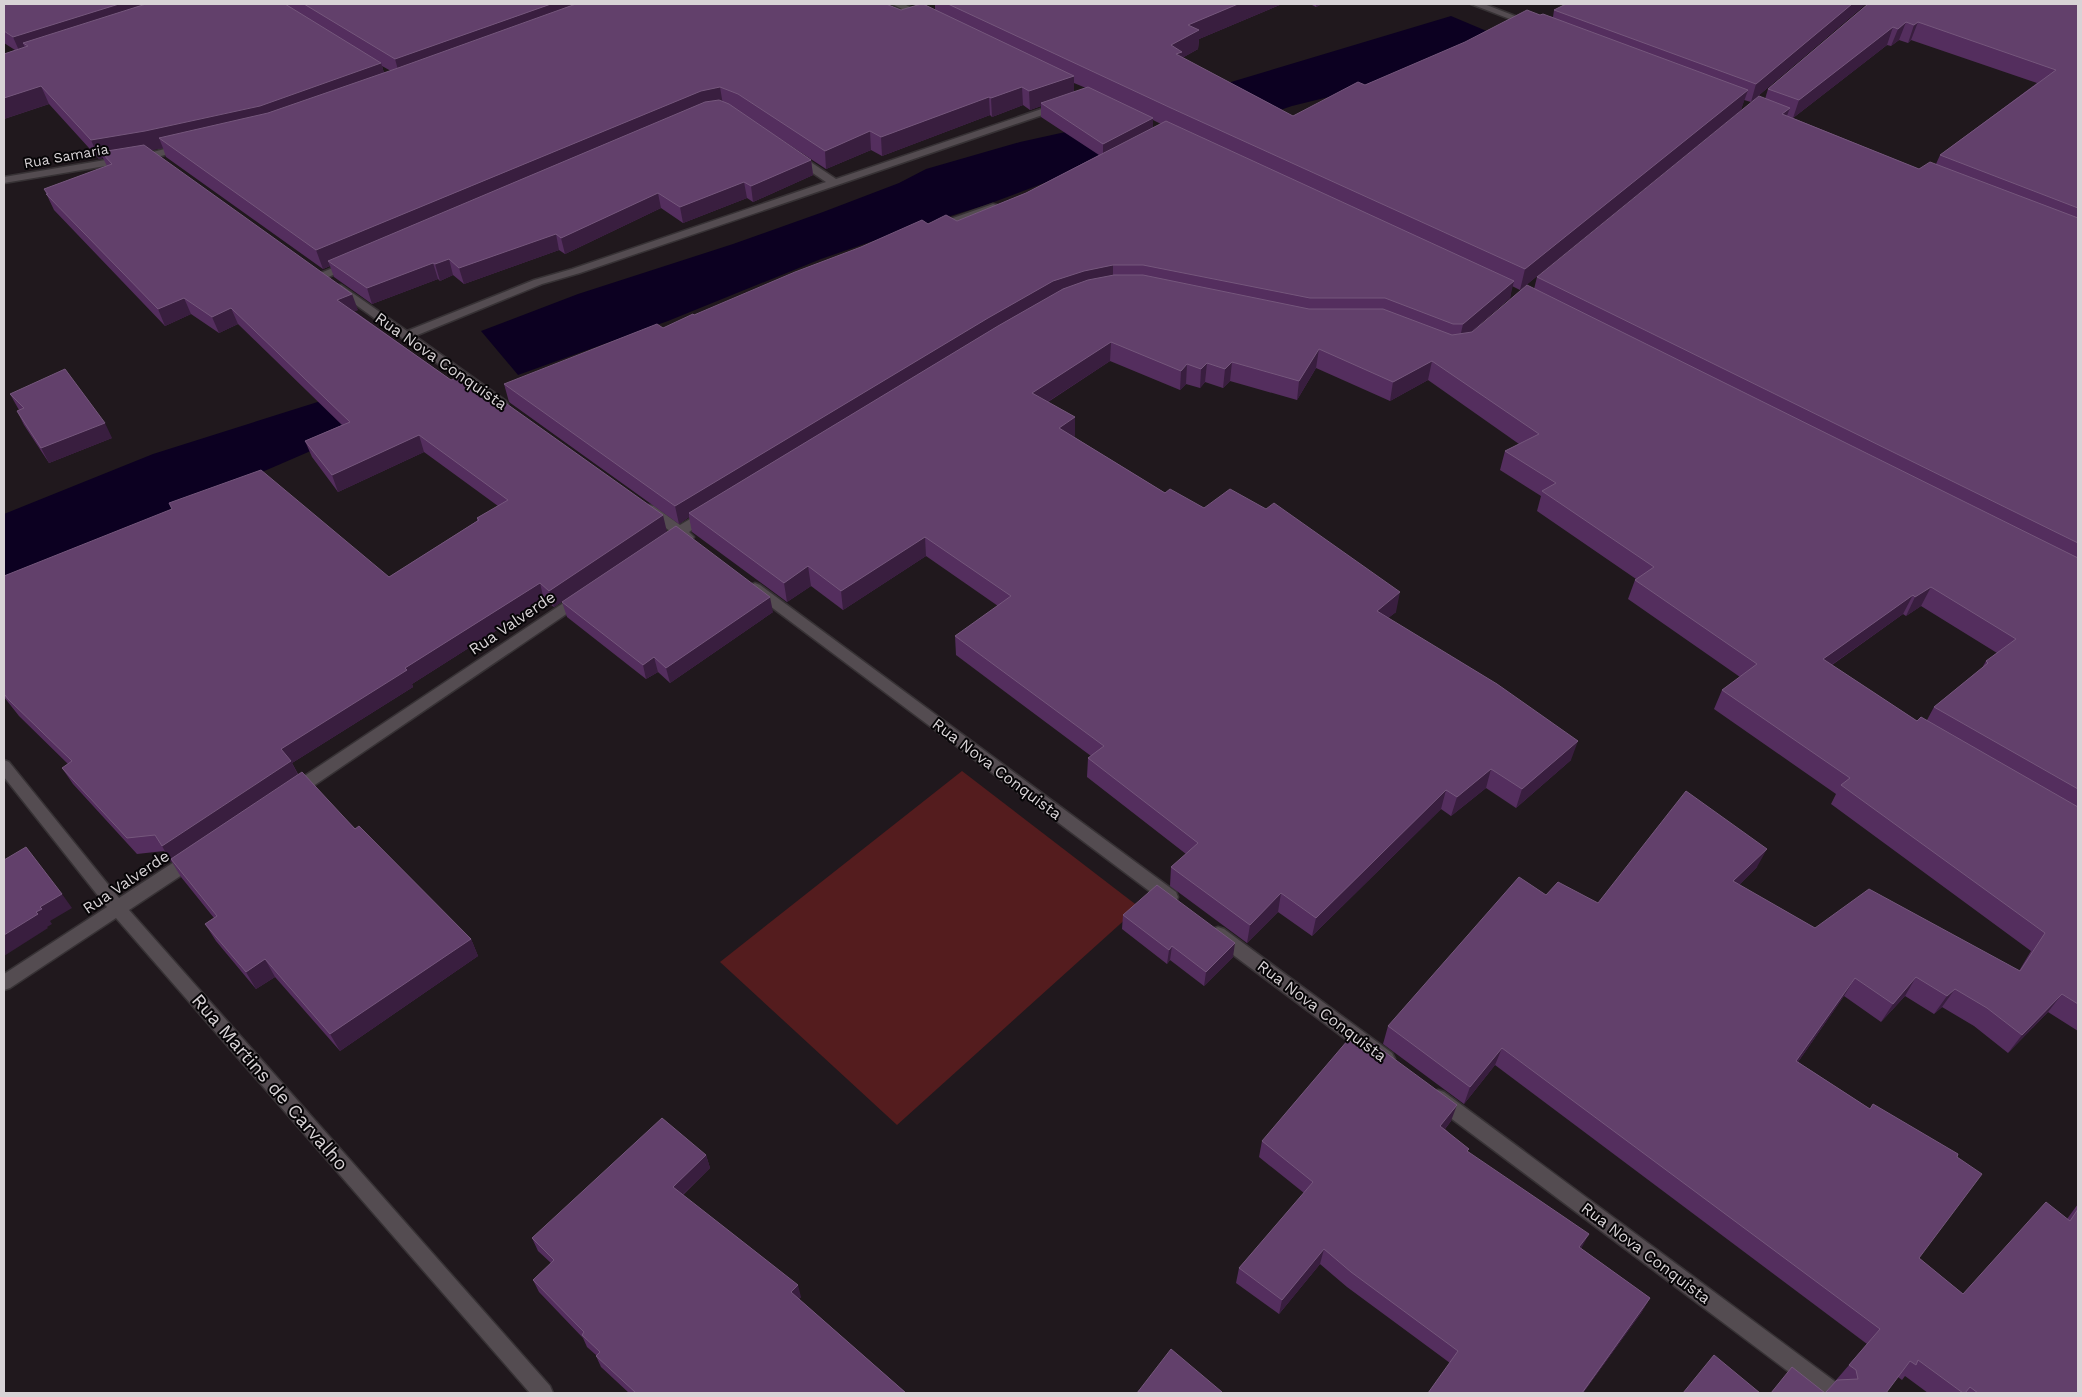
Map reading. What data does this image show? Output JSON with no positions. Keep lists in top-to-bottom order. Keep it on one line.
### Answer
{"streets":{"street":["Rua Samaria","Rua Nova Conquista","Rua Valverde","Rua Martins de Carvalho"]},"crossings":[["Rua Valverde","Rua Martins de Carvalho"]]}
